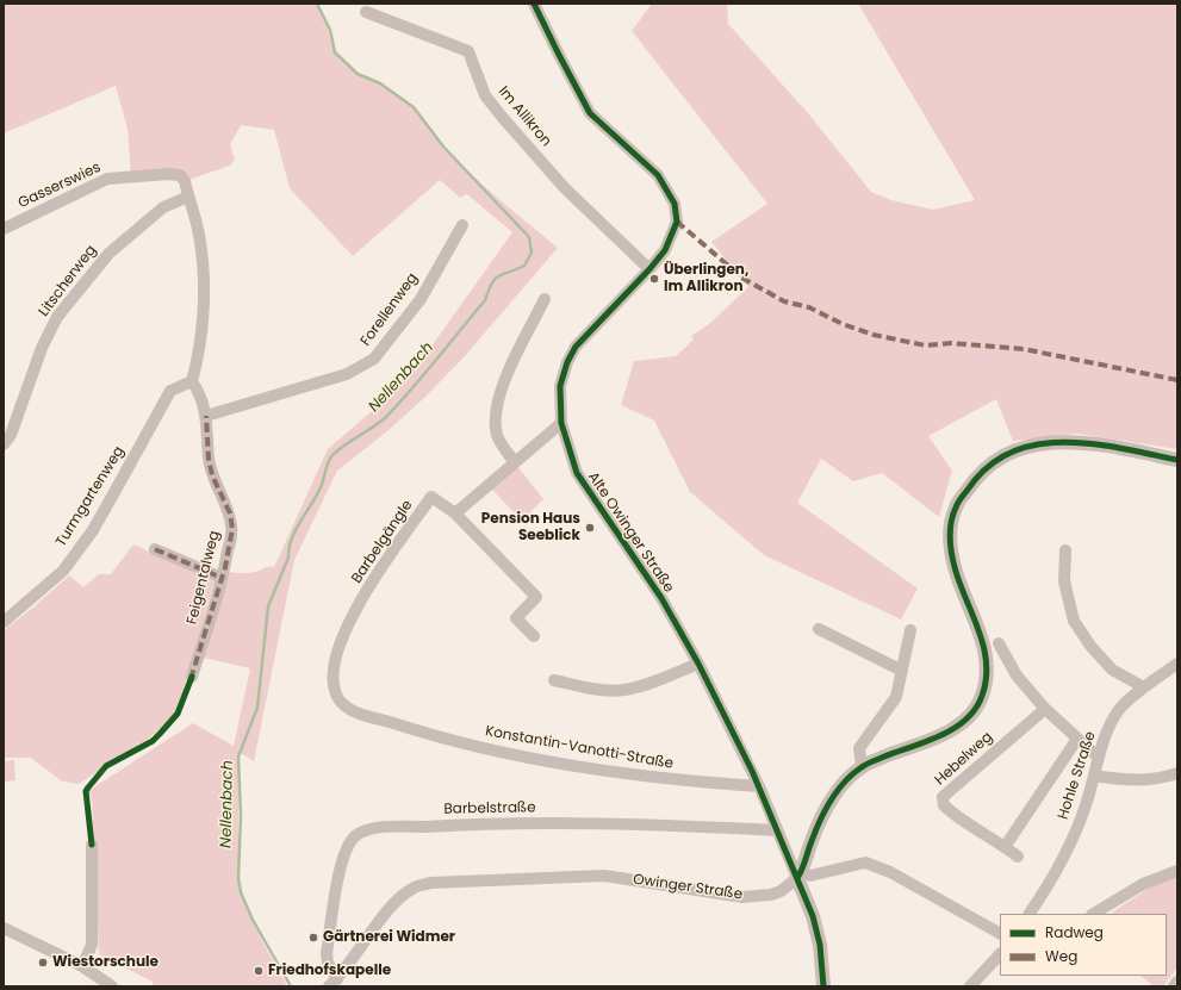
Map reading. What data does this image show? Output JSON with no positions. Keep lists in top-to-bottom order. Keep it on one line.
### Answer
{"streets":{"street":["Im Allikron","Gasserswies","Litscherweg","Forellenweg","Turmgartenweg","Alte Owinger Straße","Barbelgängle","Feigentalweg","Konstantin-Vanotti-Straße","Hebelweg","Hohle Straße","Barbelstraße","Owinger Straße"]},"crossings":[["Im Allikron","Alte Owinger Straße"],["Gasserswies","Litscherweg"],["Forellenweg","Feigentalweg"],["Turmgartenweg","Feigentalweg"],["Alte Owinger Straße","Konstantin-Vanotti-Straße"],["Alte Owinger Straße","Barbelstraße"],["Alte Owinger Straße","Owinger Straße"],["Barbelgängle","Konstantin-Vanotti-Straße"],["Barbelstraße","Owinger Straße"]],"water":["Nellenbach"],"places":["Überlingen, Im Allikron","Pension Haus Seeblick","Gärtnerei Widmer","Wiestorschule","Friedhofskapelle"],"legend":["Radweg","Weg"]}
